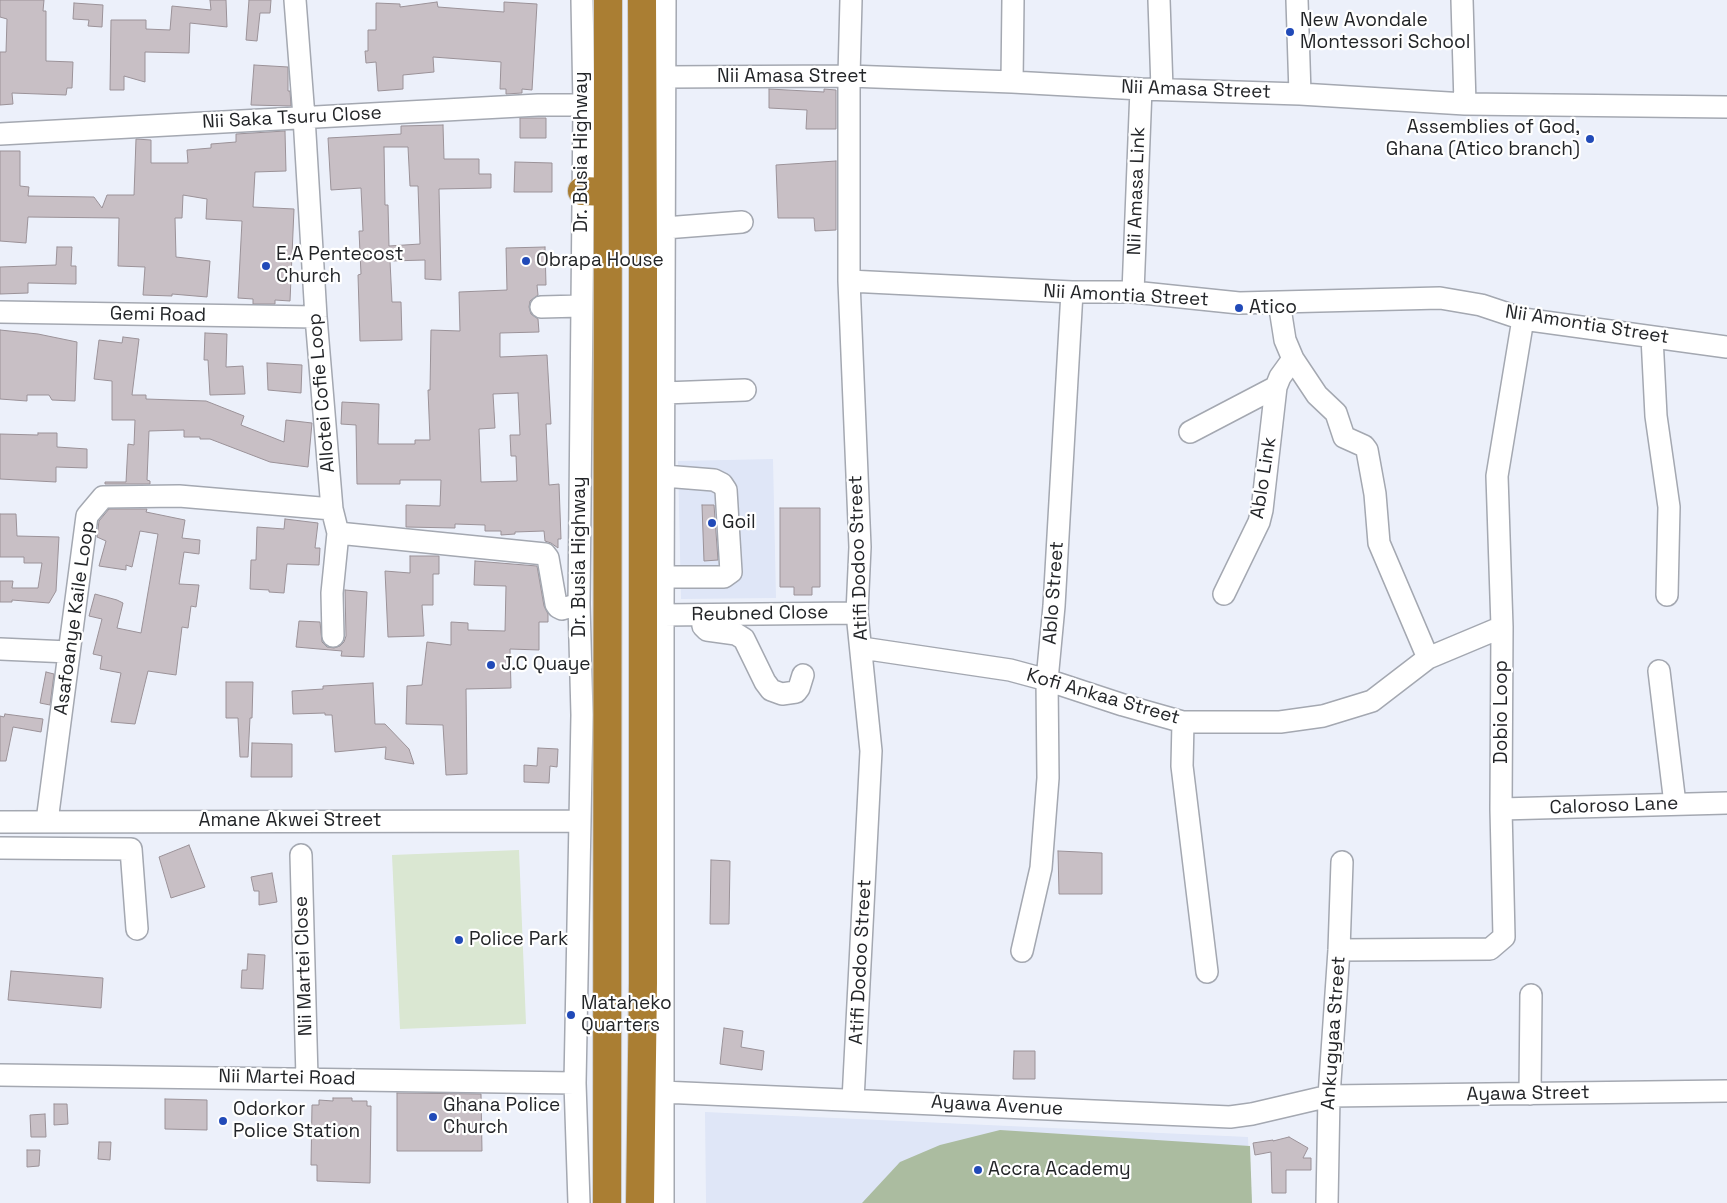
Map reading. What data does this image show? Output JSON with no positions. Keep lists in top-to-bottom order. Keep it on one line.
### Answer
{"streets":{"highway":["Dr. Busia Highway"],"street":["Nii Amasa Street","Nii Saka Tsuru Close","Nii Amasa Link","Nii Amontia Street","Gemi Road","Allotei Cofie Loop","Ablo Link","Atifi Dodoo Street","Ablo Street","Reubned Close","Asafoanye Kaile Loop","Kofi Ankaa Street","Dobio Loop","Caloroso Lane","Amane Akwei Street","Nii Martei Close","Ankugyaa Street","Nii Martei Road","Ayawa Street","Ayawa Avenue"]},"crossings":[["Nii Amasa Street","Nii Amasa Link"],["Nii Amasa Street","Atifi Dodoo Street"],["Nii Saka Tsuru Close","Dr. Busia Highway"],["Nii Saka Tsuru Close","Allotei Cofie Loop"],["Dr. Busia Highway","Amane Akwei Street"],["Dr. Busia Highway","Nii Martei Road"],["Nii Amasa Link","Nii Amontia Street"],["Nii Amontia Street","Atifi Dodoo Street"],["Nii Amontia Street","Ablo Street"],["Nii Amontia Street","Dobio Loop"],["Gemi Road","Allotei Cofie Loop"],["Allotei Cofie Loop","Asafoanye Kaile Loop"],["Atifi Dodoo Street","Reubned Close"],["Atifi Dodoo Street","Kofi Ankaa Street"],["Atifi Dodoo Street","Ayawa Avenue"],["Ablo Street","Kofi Ankaa Street"],["Asafoanye Kaile Loop","Amane Akwei Street"],["Kofi Ankaa Street","Dobio Loop"],["Dobio Loop","Caloroso Lane"],["Dobio Loop","Ankugyaa Street"],["Nii Martei Close","Nii Martei Road"],["Ankugyaa Street","Ayawa Street"],["Ankugyaa Street","Ayawa Avenue"],["Ayawa Street","Ayawa Avenue"]],"places":["New Avondale Montessori School","Assemblies of God, Ghana (Atico branch)","Obrapa House","E.A Pentecost Church","Atico","Goil","J.C Quaye","Police Park","Mataheko Quarters","Ghana Police Church","Odorkor Police Station","Accra Academy"]}
